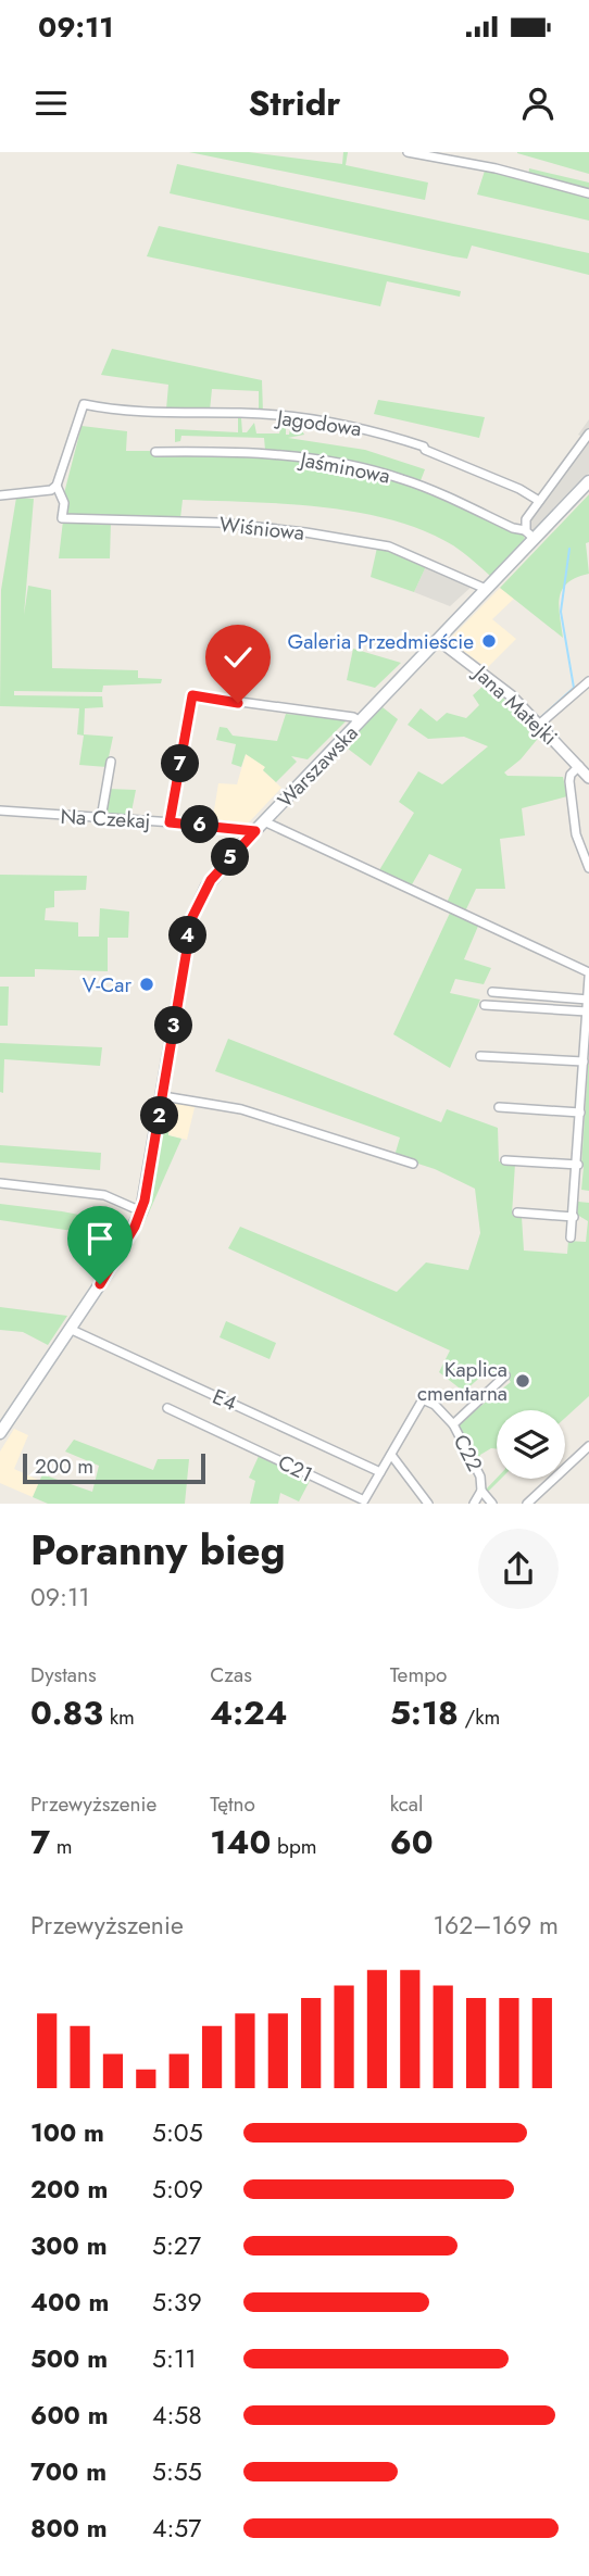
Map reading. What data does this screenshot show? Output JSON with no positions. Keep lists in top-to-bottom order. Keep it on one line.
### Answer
{"streets":{"main road":["Warszawska"],"street":["Jagodowa","Jaśminowa","Wiśniowa","Jana Matejki","Na Czekaj","E4","C22","C21"]},"crossings":[["Jagodowa","Wiśniowa"],["Wiśniowa","Warszawska"],["Jana Matejki","Warszawska"],["Warszawska","Na Czekaj"],["Warszawska","E4"],["E4","C21"],["C22","C21"]],"places":["Galeria Przedmieście","V-Car","Kaplica cmentarna"],"scale_bar":"200 m","page":{"status":"09:11","header":"Stridr","pins":["7","6","5","4","3","2"],"scale":"200 m","heading":["Poranny bieg","09:11"],"stats":[["Dystans","0.83 km"],["Czas","4:24"],["Tempo","5:18 /km"],["Przewyższenie","7 m"],["Tętno","140 bpm"],["kcal","60"]],"chart":["Przewyższenie","162–169 m"],"list":[{"name":"100 m","note":"5:05"},{"name":"200 m","note":"5:09"},{"name":"300 m","note":"5:27"},{"name":"400 m","note":"5:39"},{"name":"500 m","note":"5:11"},{"name":"600 m","note":"4:58"},{"name":"700 m","note":"5:55"},{"name":"800 m","note":"4:57"}]}}
